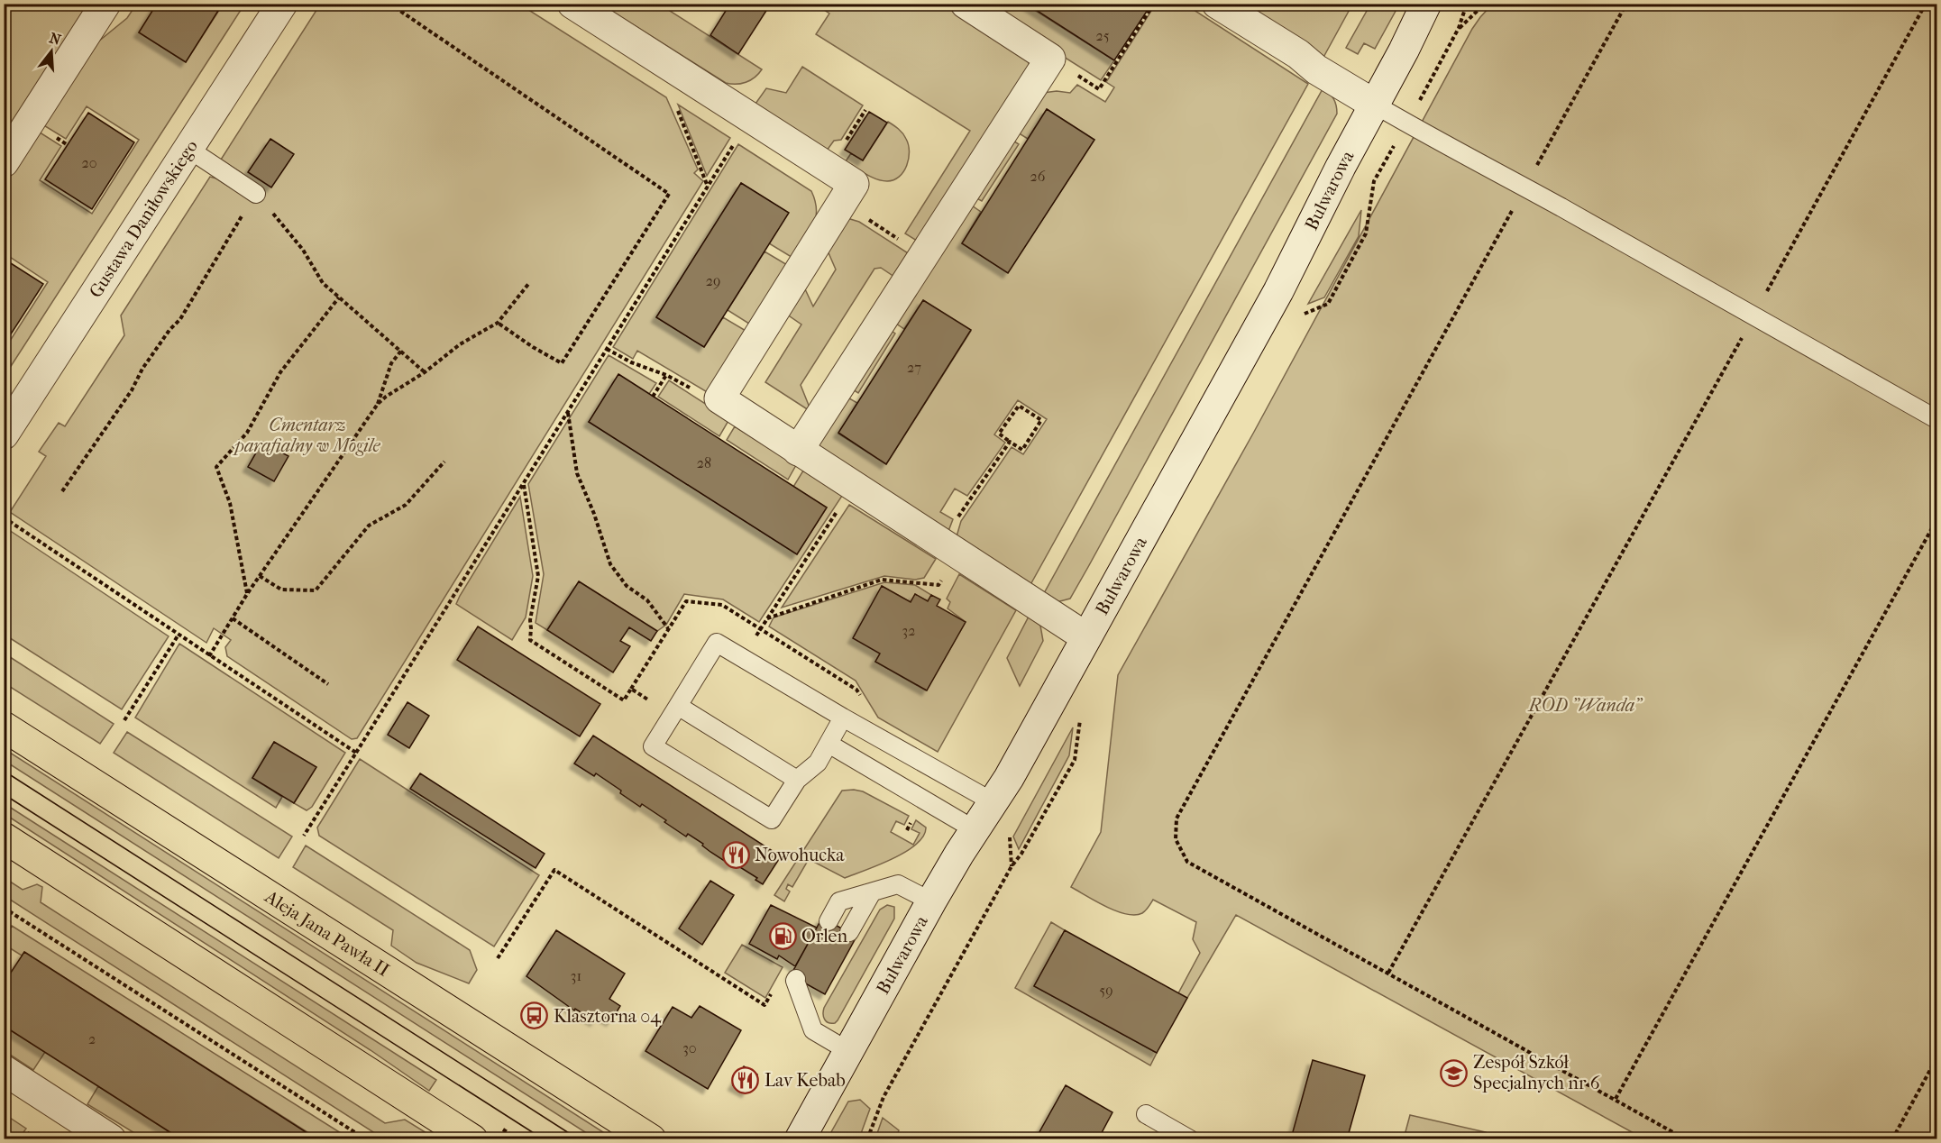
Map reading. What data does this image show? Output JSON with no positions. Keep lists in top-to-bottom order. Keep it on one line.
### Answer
{"streets":{"main road":["Aleja Jana Pawła II"],"street":["Bulwarowa","Gustawa Daniłowskiego"]},"parks":["Cmentarz parafialny w Mogile","ROD \"Wanda\""],"places":{"restaurant":["Nowohucka","Lav Kebab"],"fuel station":["Orlen"],"bus stop":["Klasztorna 04"],"school or university":["Zespół Szkół Specjalnych nr 6"]},"house_numbers":["25","20","26","29","27","28","32","31","59","2","30"],"north":"top"}
